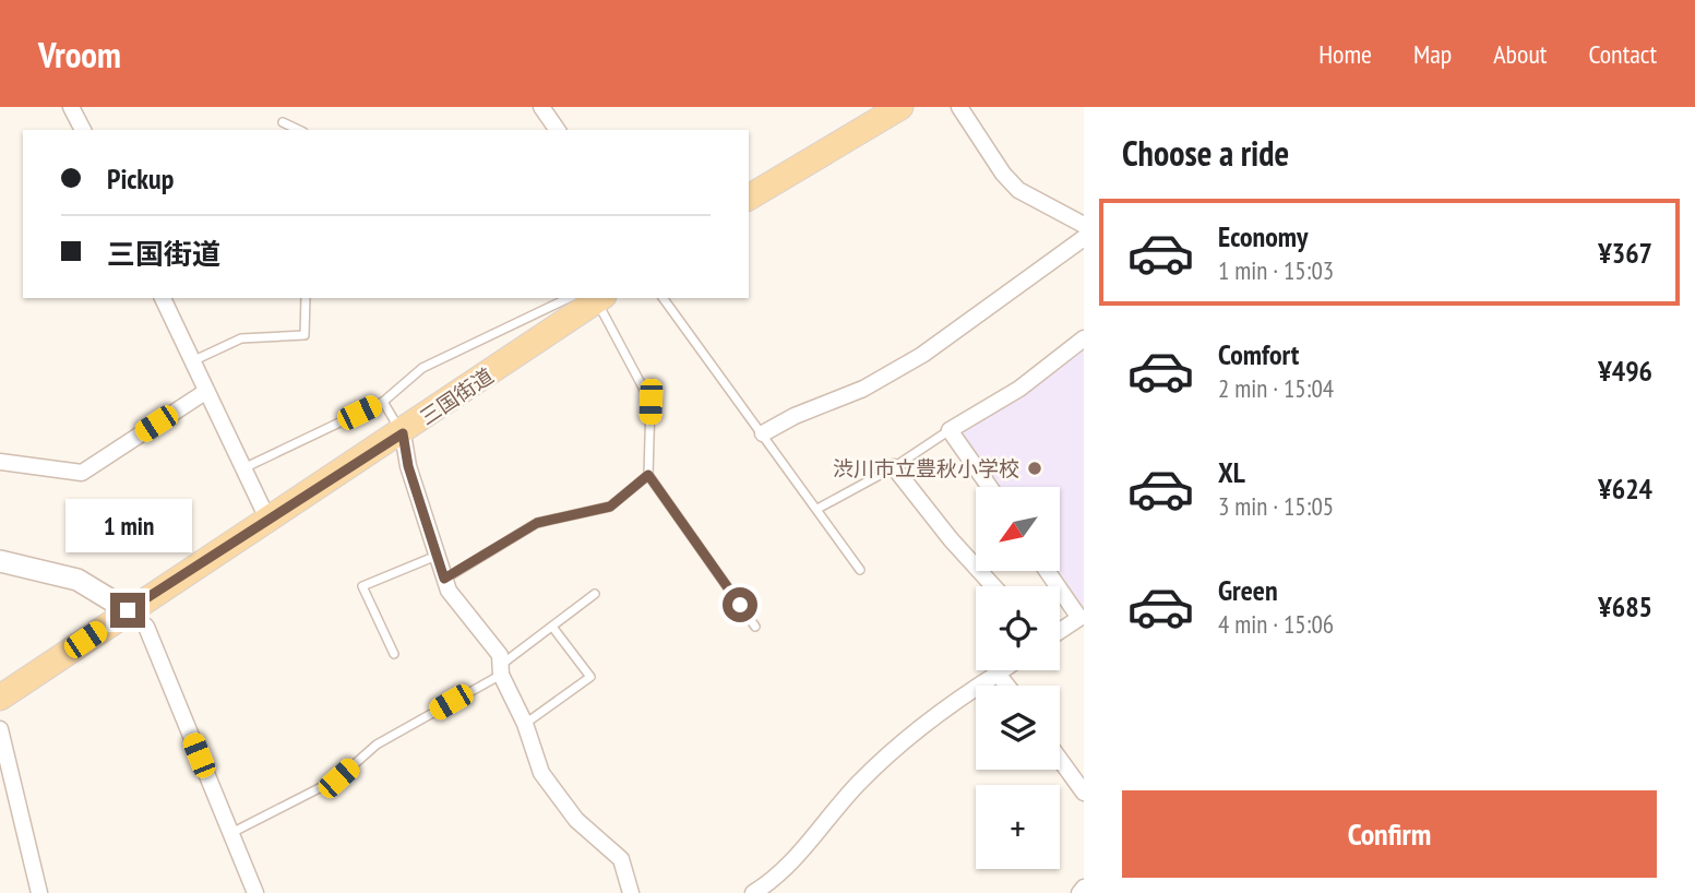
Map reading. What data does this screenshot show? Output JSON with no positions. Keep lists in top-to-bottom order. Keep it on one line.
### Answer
{"streets":{"main road":["三国街道"]},"places":["渋川市立豊秋小学校"],"north":"bottom left","page":{"header":"Vroom","nav":["Home","Map","About","Contact"],"heading":"Choose a ride","banner":["Pickup","三国街道"],"list":[{"name":"Economy","note":"1 min · 15:03","value":"¥367"},{"name":"Comfort","note":"2 min · 15:04","value":"¥496"},{"name":"XL","note":"3 min · 15:05","value":"¥624"},{"name":"Green","note":"4 min · 15:06","value":"¥685"}],"map_buttons":"+","bubble":"1 min","buttons":"Confirm"}}
